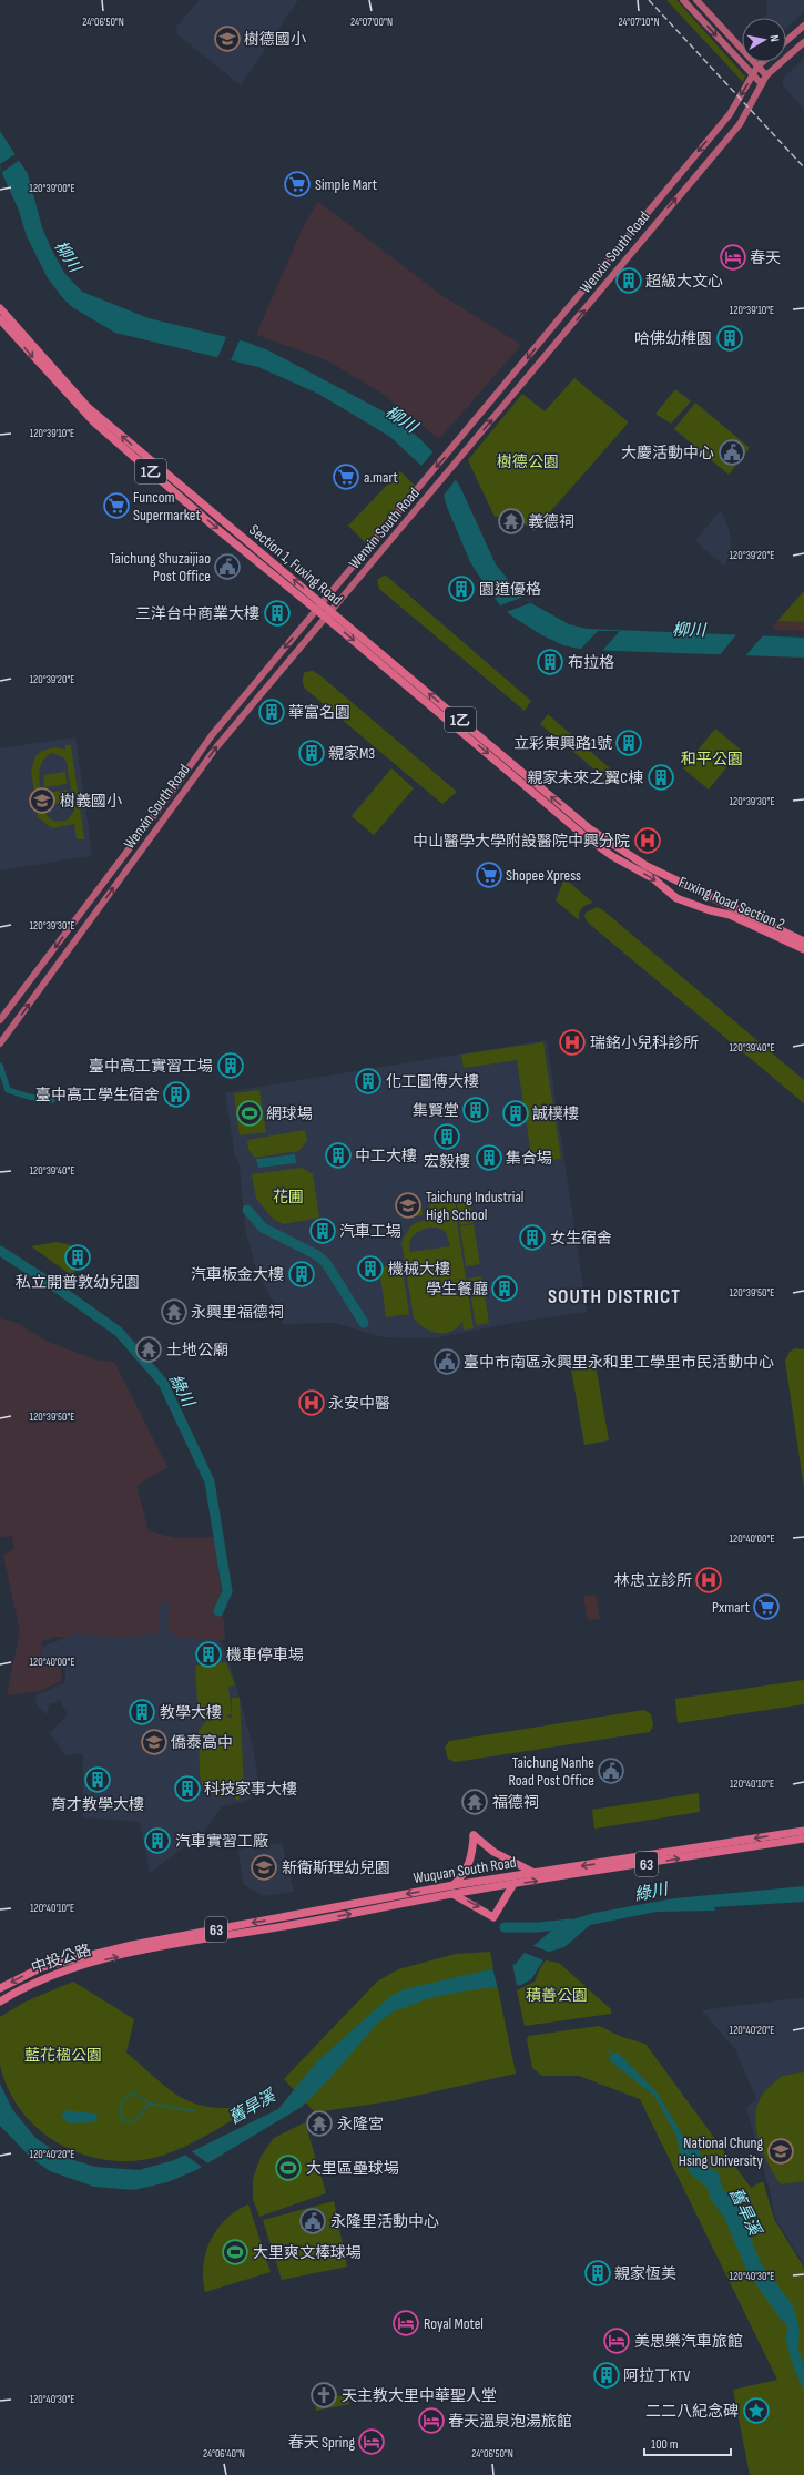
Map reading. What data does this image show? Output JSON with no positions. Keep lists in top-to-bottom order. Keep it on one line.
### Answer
{"streets":{"main road":["Wenxin South Road","1乙","Section 1, Fuxing Road","Fuxing Road Section 2","63","Wuquan South Road","中投公路"]},"crossings":[["Wenxin South Road","Section 1, Fuxing Road"],["Section 1, Fuxing Road","Fuxing Road Section 2"],["Wuquan South Road","中投公路"]],"districts":["SOUTH DISTRICT"],"water":["柳川","綠川","舊旱溪"],"parks":["樹德公園","和平公園","花圃","積善公園","藍花楹公園"],"places":{"school or university":["樹德國小","樹義國小","Taichung Industrial High School","僑泰高中","新衛斯理幼兒園","National Chung Hsing University"],"supermarket":["Simple Mart","a.mart","Funcom Supermarket","Shopee Xpress","Pxmart"],"hotel":["春天","Royal Motel","美思樂汽車旅館","春天溫泉泡湯旅館","春天 Spring"],"building":["超級大文心","哈佛幼稚園","園道優格","三洋台中商業大樓","布拉格","華富名園","立彩東興路1號","親家M3","親家未來之翼C棟","臺中高工實習工場","化工圖傳大樓","臺中高工學生宿舍","集賢堂","誠樸樓","宏毅樓","中工大樓","集合場","汽車工場","女生宿舍","私立開普敦幼兒園","機械大樓","汽車板金大樓","學生餐廳","機車停車場","教學大樓","育才教學大樓","科技家事大樓","汽車實習工廠","親家恆美","阿拉丁KTV"],"public building":["大慶活動中心","Taichung Shuzaijiao Post Office","臺中市南區永興里永和里工學里市民活動中心","Taichung Nanhe Road Post Office","永隆里活動中心"],"temple":["義德祠","永興里福德祠","土地公廟","福德祠","永隆宮"],"hospital":["中山醫學大學附設醫院中興分院","瑞銘小兒科診所","永安中醫","林忠立診所"],"sports":["網球場","大里區壘球場","大里爽文棒球場"],"church":["天主教大里中華聖人堂"],"place":["二二八紀念碑"]},"scale_bar":"100 m","north":"right","coordinates":["24°07'10\"N","24°06'50\"N","24°07'00\"N","120°39'00\"E","120°39'10\"E","120°39'20\"E","120°39'30\"E","120°39'40\"E","120°39'50\"E","120°40'00\"E","120°40'10\"E","120°40'20\"E","120°40'30\"E","24°06'40\"N"]}
